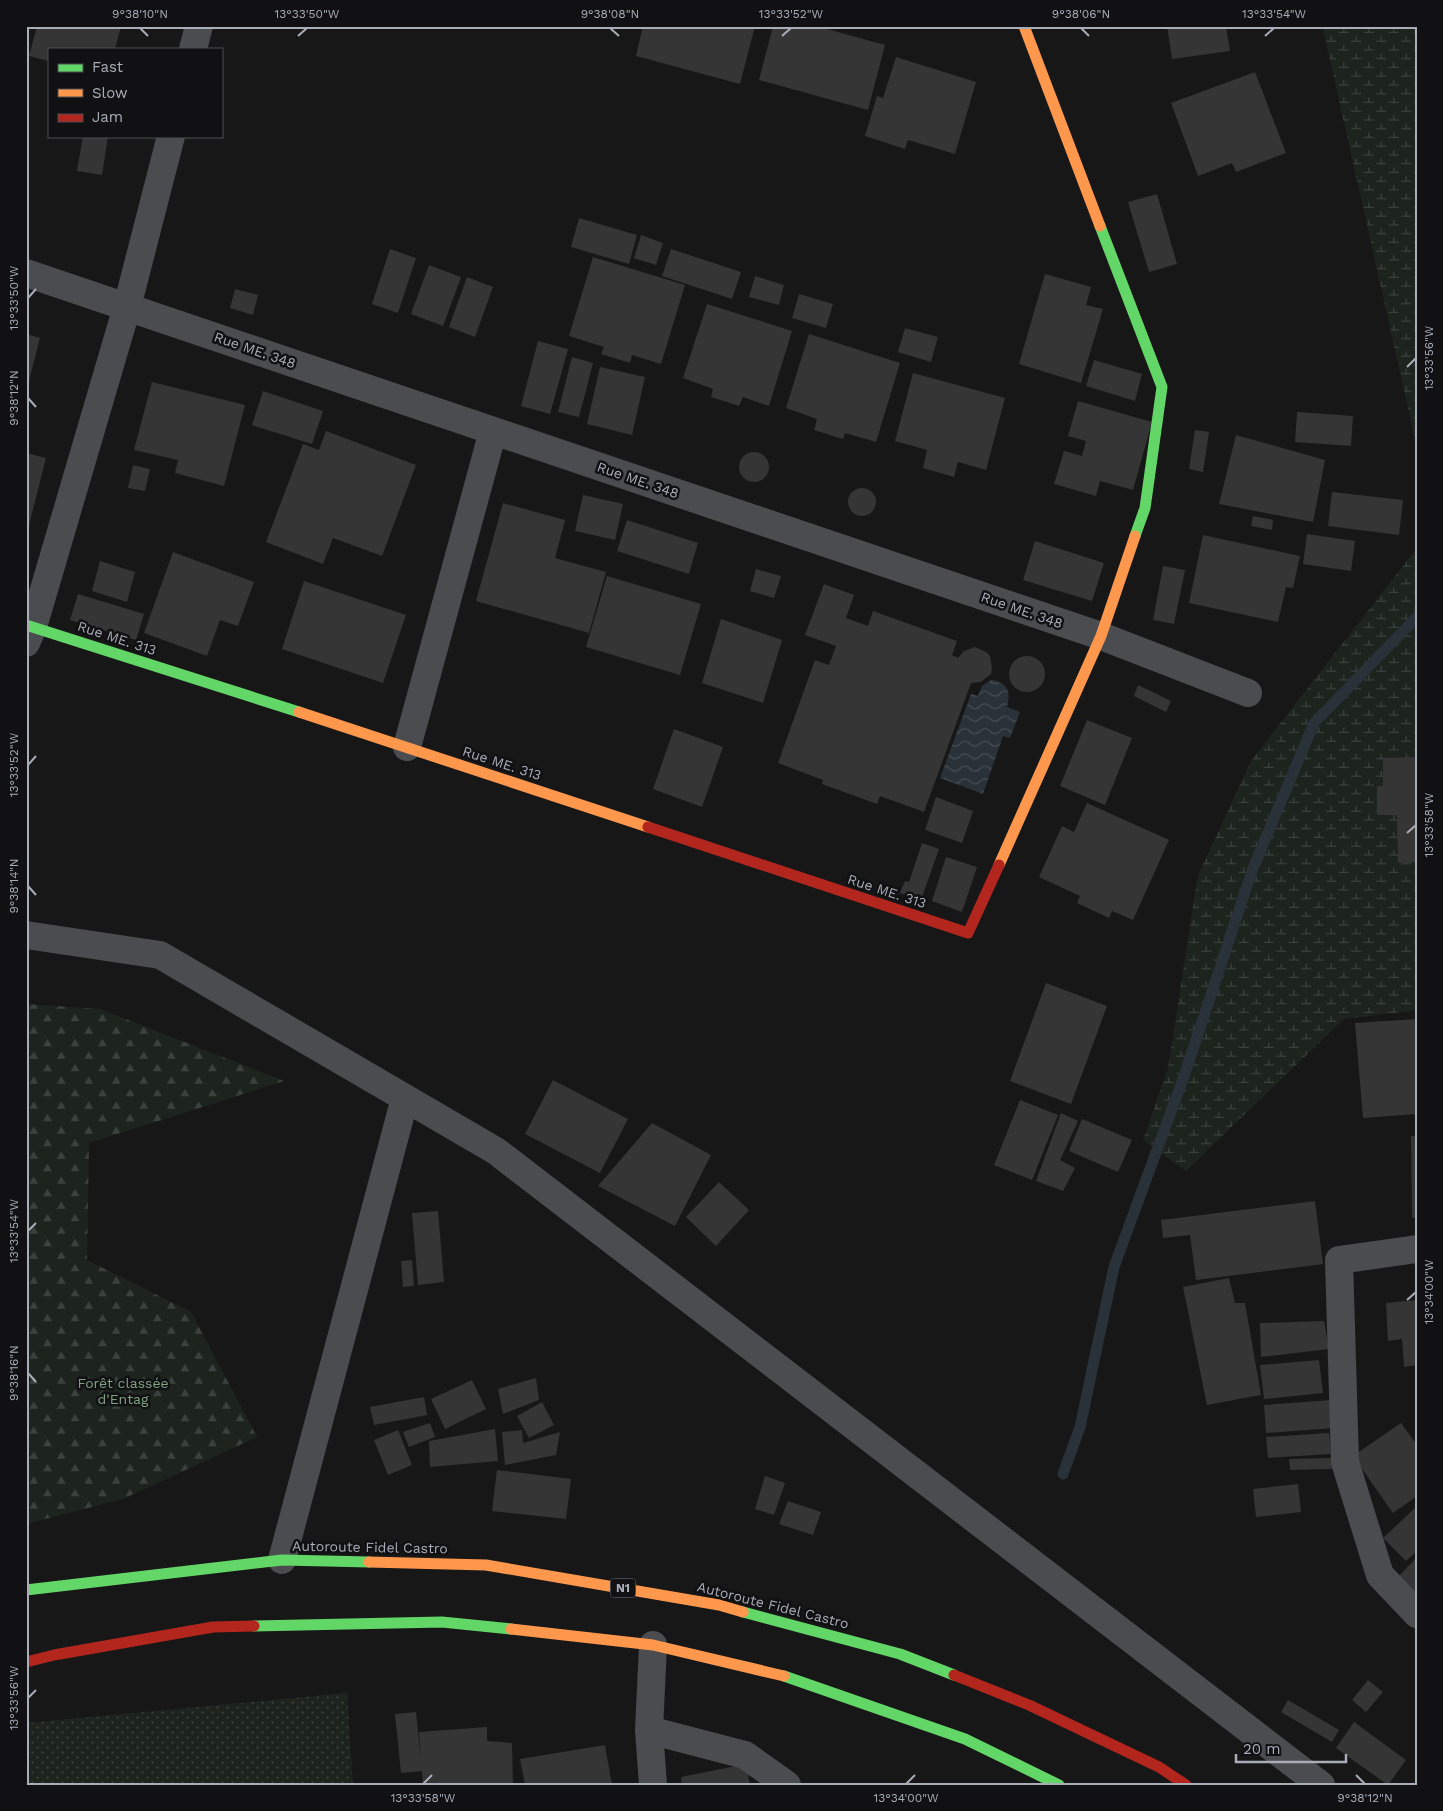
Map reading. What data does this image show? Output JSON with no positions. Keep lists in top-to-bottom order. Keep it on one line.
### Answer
{"streets":{"main road":["Rue ME. 313","Autoroute Fidel Castro","N1"],"street":["Rue ME. 348"]},"crossings":[["Rue ME. 348","Rue ME. 313"]],"parks":["Forêt classée d'Entag"],"legend":["Fast","Slow","Jam"],"scale_bar":"20 m","coordinates":["9°38'10\"N","13°33'50\"W","9°38'08\"N","13°33'52\"W","9°38'06\"N","13°33'54\"W","13°33'56\"W","9°38'12\"N","13°33'58\"W","9°38'14\"N","13°34'00\"W","9°38'16\"N"]}
